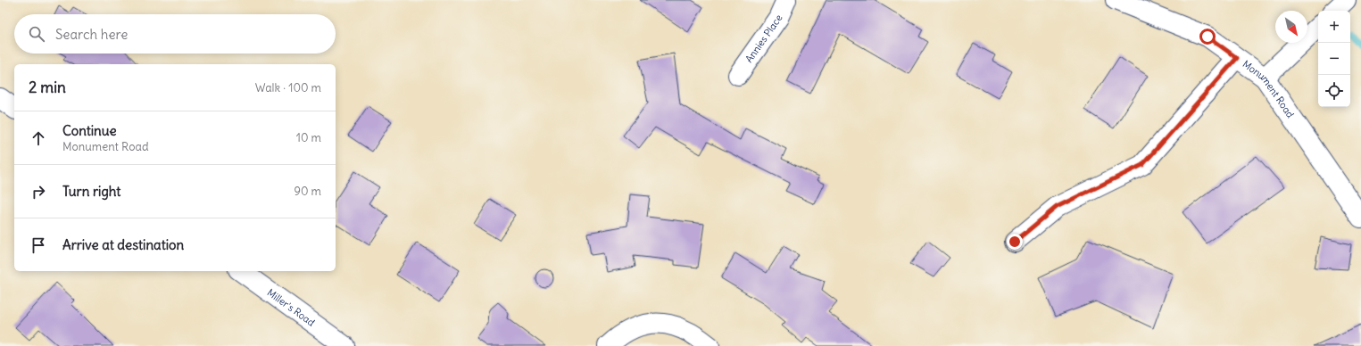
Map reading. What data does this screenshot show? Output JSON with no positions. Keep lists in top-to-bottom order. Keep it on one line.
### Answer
{"streets":{"street":["Annies Place","Monument Road","Miller's Road"]},"north":"bottom right","page":{"map_buttons":["+","−"],"search":"Search here","heading":["2 min","Walk · 100 m"],"list":[["Continue","Monument Road","10 m"],["Turn right","90 m"],"Arrive at destination"]}}
